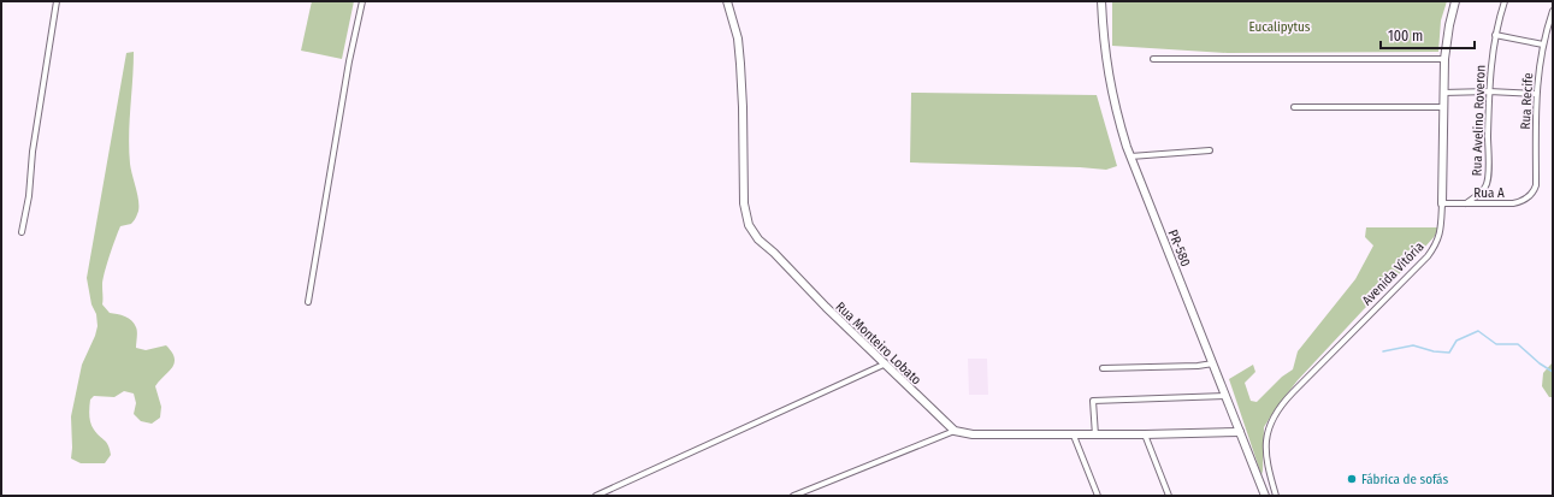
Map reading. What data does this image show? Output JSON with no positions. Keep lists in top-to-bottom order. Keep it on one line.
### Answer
{"streets":{"street":["Rua Recife","Rua Avelino Roveron","Rua A","PR-580","Avenida Vitória","Rua Monteiro Lobato"]},"crossings":[["Rua Recife","Rua A"],["Rua Avelino Roveron","Rua A"],["Rua A","Avenida Vitória"]],"parks":["Eucalipytus"],"places":["Fábrica de sofás"],"scale_bar":"100 m"}
